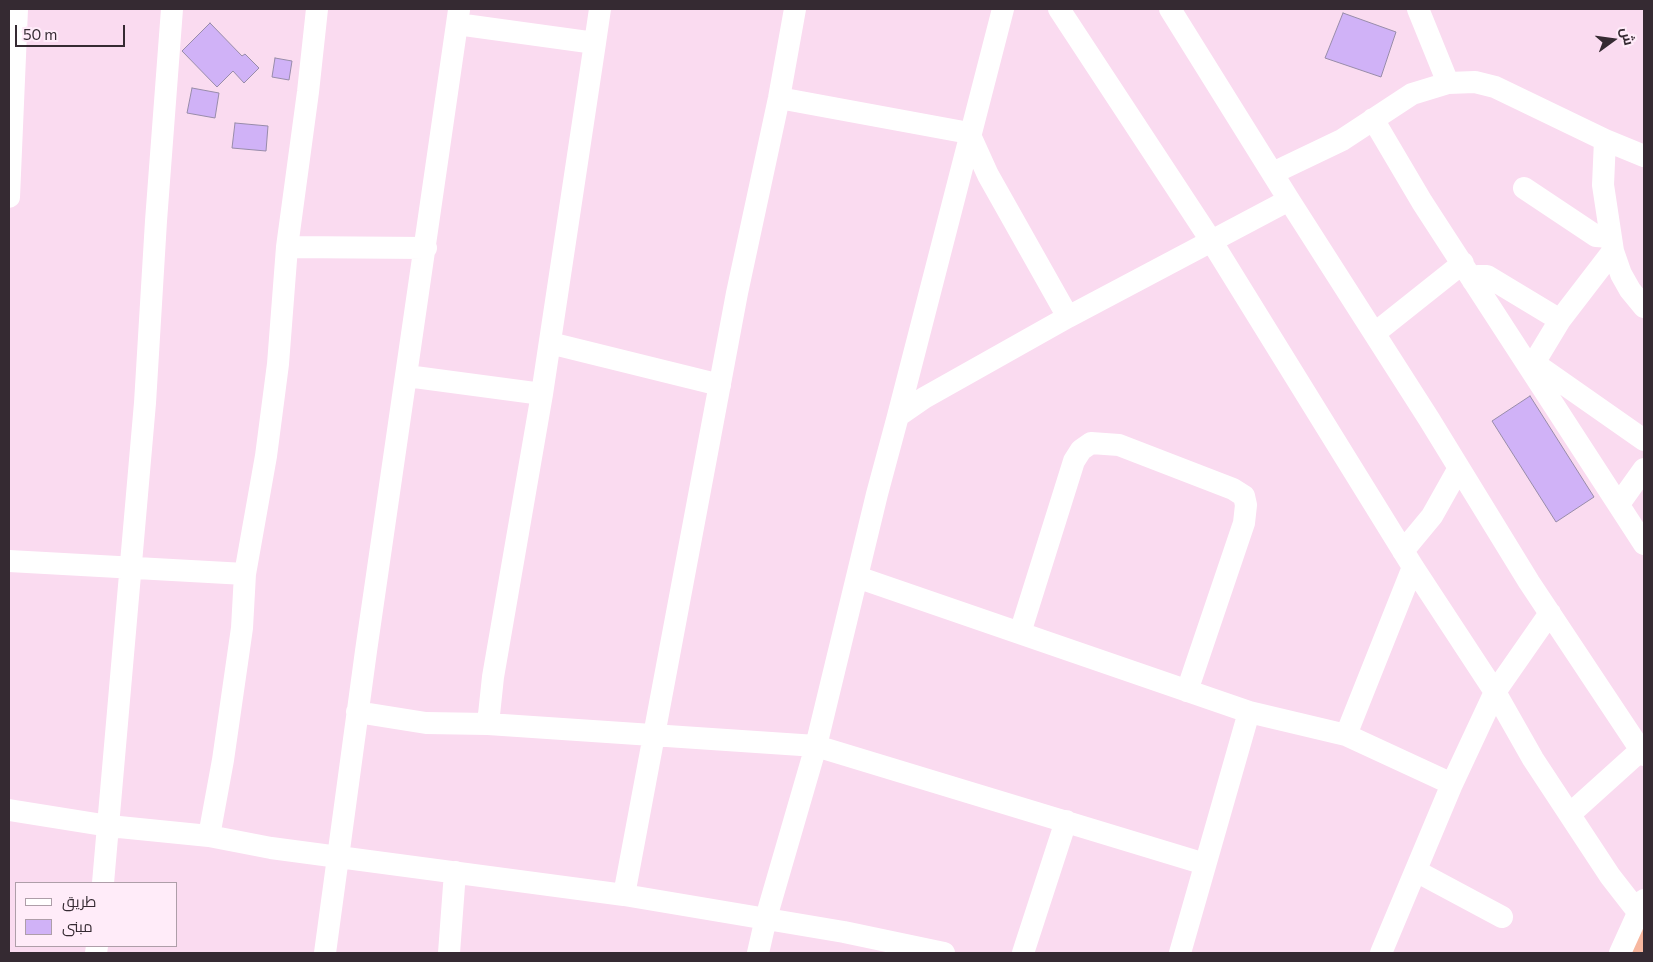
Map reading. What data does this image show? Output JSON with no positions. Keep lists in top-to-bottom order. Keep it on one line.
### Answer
{"legend":["طريق","مبنى"],"scale_bar":"50 m","north":"right"}
